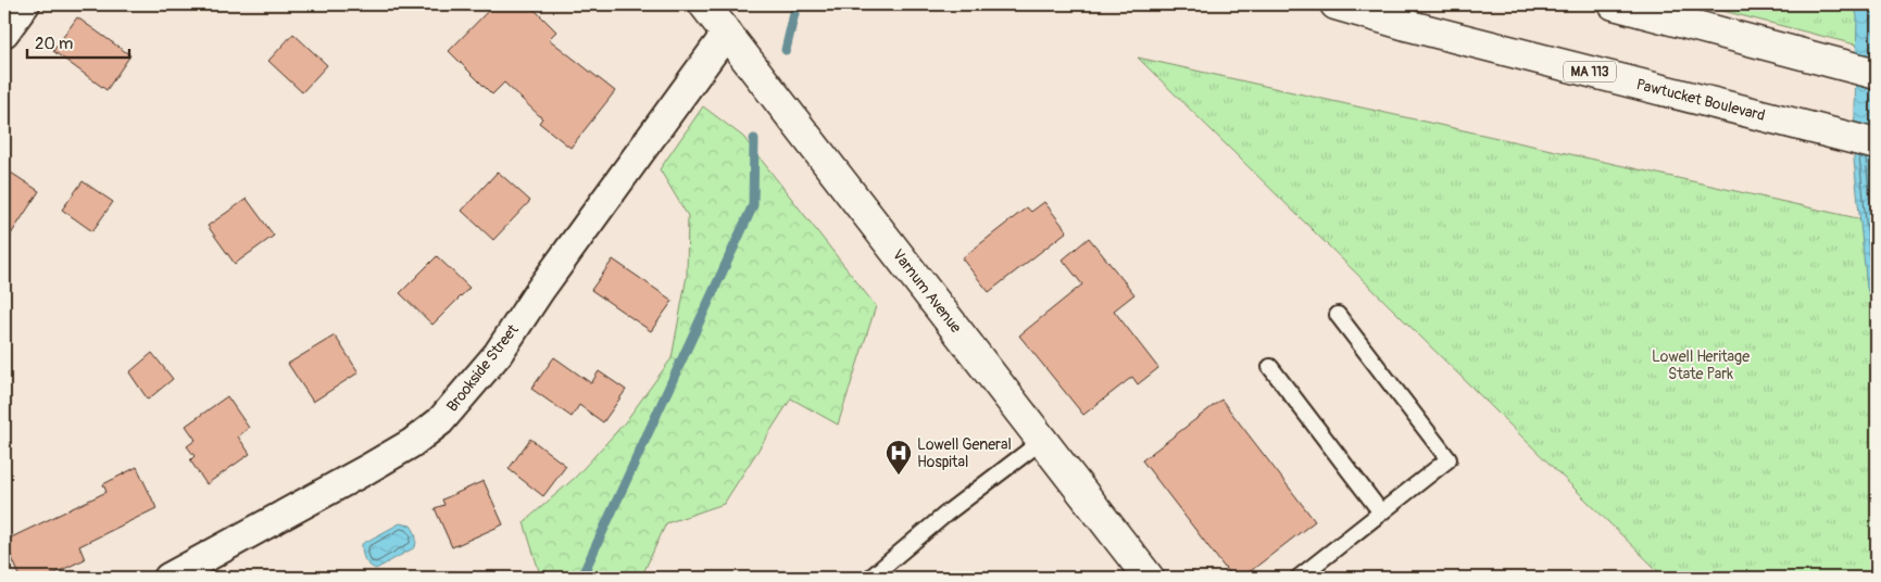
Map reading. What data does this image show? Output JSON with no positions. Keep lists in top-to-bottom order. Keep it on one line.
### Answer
{"streets":{"main road":["MA 113","Pawtucket Boulevard","Varnum Avenue"],"street":["Brookside Street"]},"crossings":[["Varnum Avenue","Brookside Street"]],"parks":["Lowell Heritage State Park"],"places":{"hospital":["Lowell General Hospital"]},"scale_bar":"20 m"}
